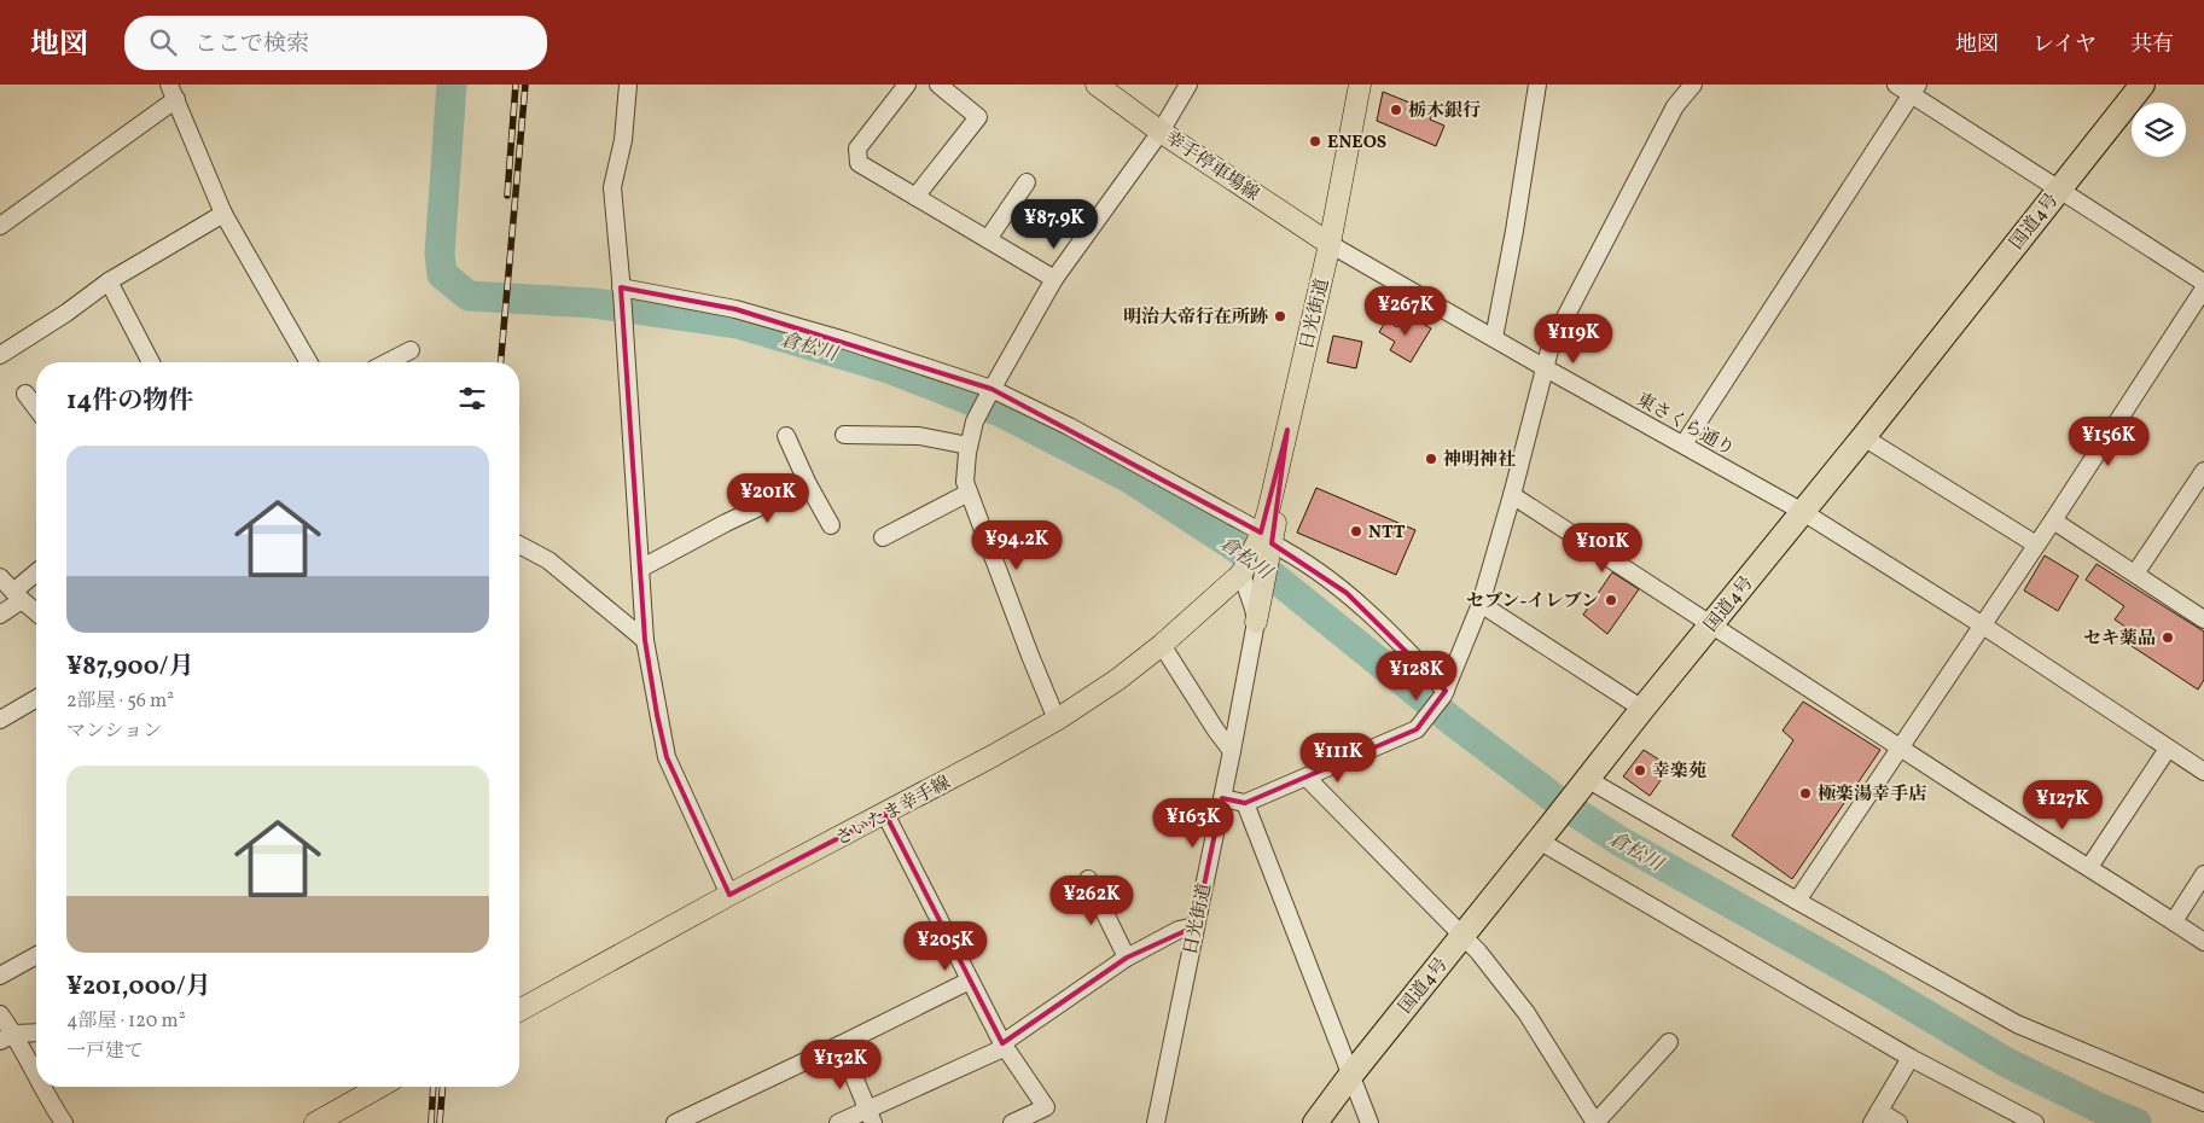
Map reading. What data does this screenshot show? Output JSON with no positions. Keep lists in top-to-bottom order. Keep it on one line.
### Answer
{"streets":{"highway":["国道4号"],"main road":["幸手停車場線","日光街道","さいたま幸手線"],"street":["東さくら通り"]},"crossings":[["幸手停車場線","日光街道"],["幸手停車場線","東さくら通り"],["国道4号","東さくら通り"],["日光街道","東さくら通り"],["日光街道","さいたま幸手線"]],"water":["倉松川"],"places":["栃木銀行","ENEOS","明治大帝行在所跡","神明神社","NTT","セブン-イレブン","セキ薬品","幸楽苑","極楽湯幸手店"],"page":{"header":"地図","search":"ここで検索","nav":["地図","レイヤ","共有"],"price":["¥87.9K","¥267K","¥119K","¥156K","¥201K","¥94.2K","¥101K","¥128K","¥111K","¥127K","¥163K","¥262K","¥205K","¥132K"],"heading":"14件の物件","list":[{"name":"¥87,900/月","note":"2部屋 · 56 m² · マンション"},{"name":"¥201,000/月","note":"4部屋 · 120 m² · 一戸建て"}]}}
